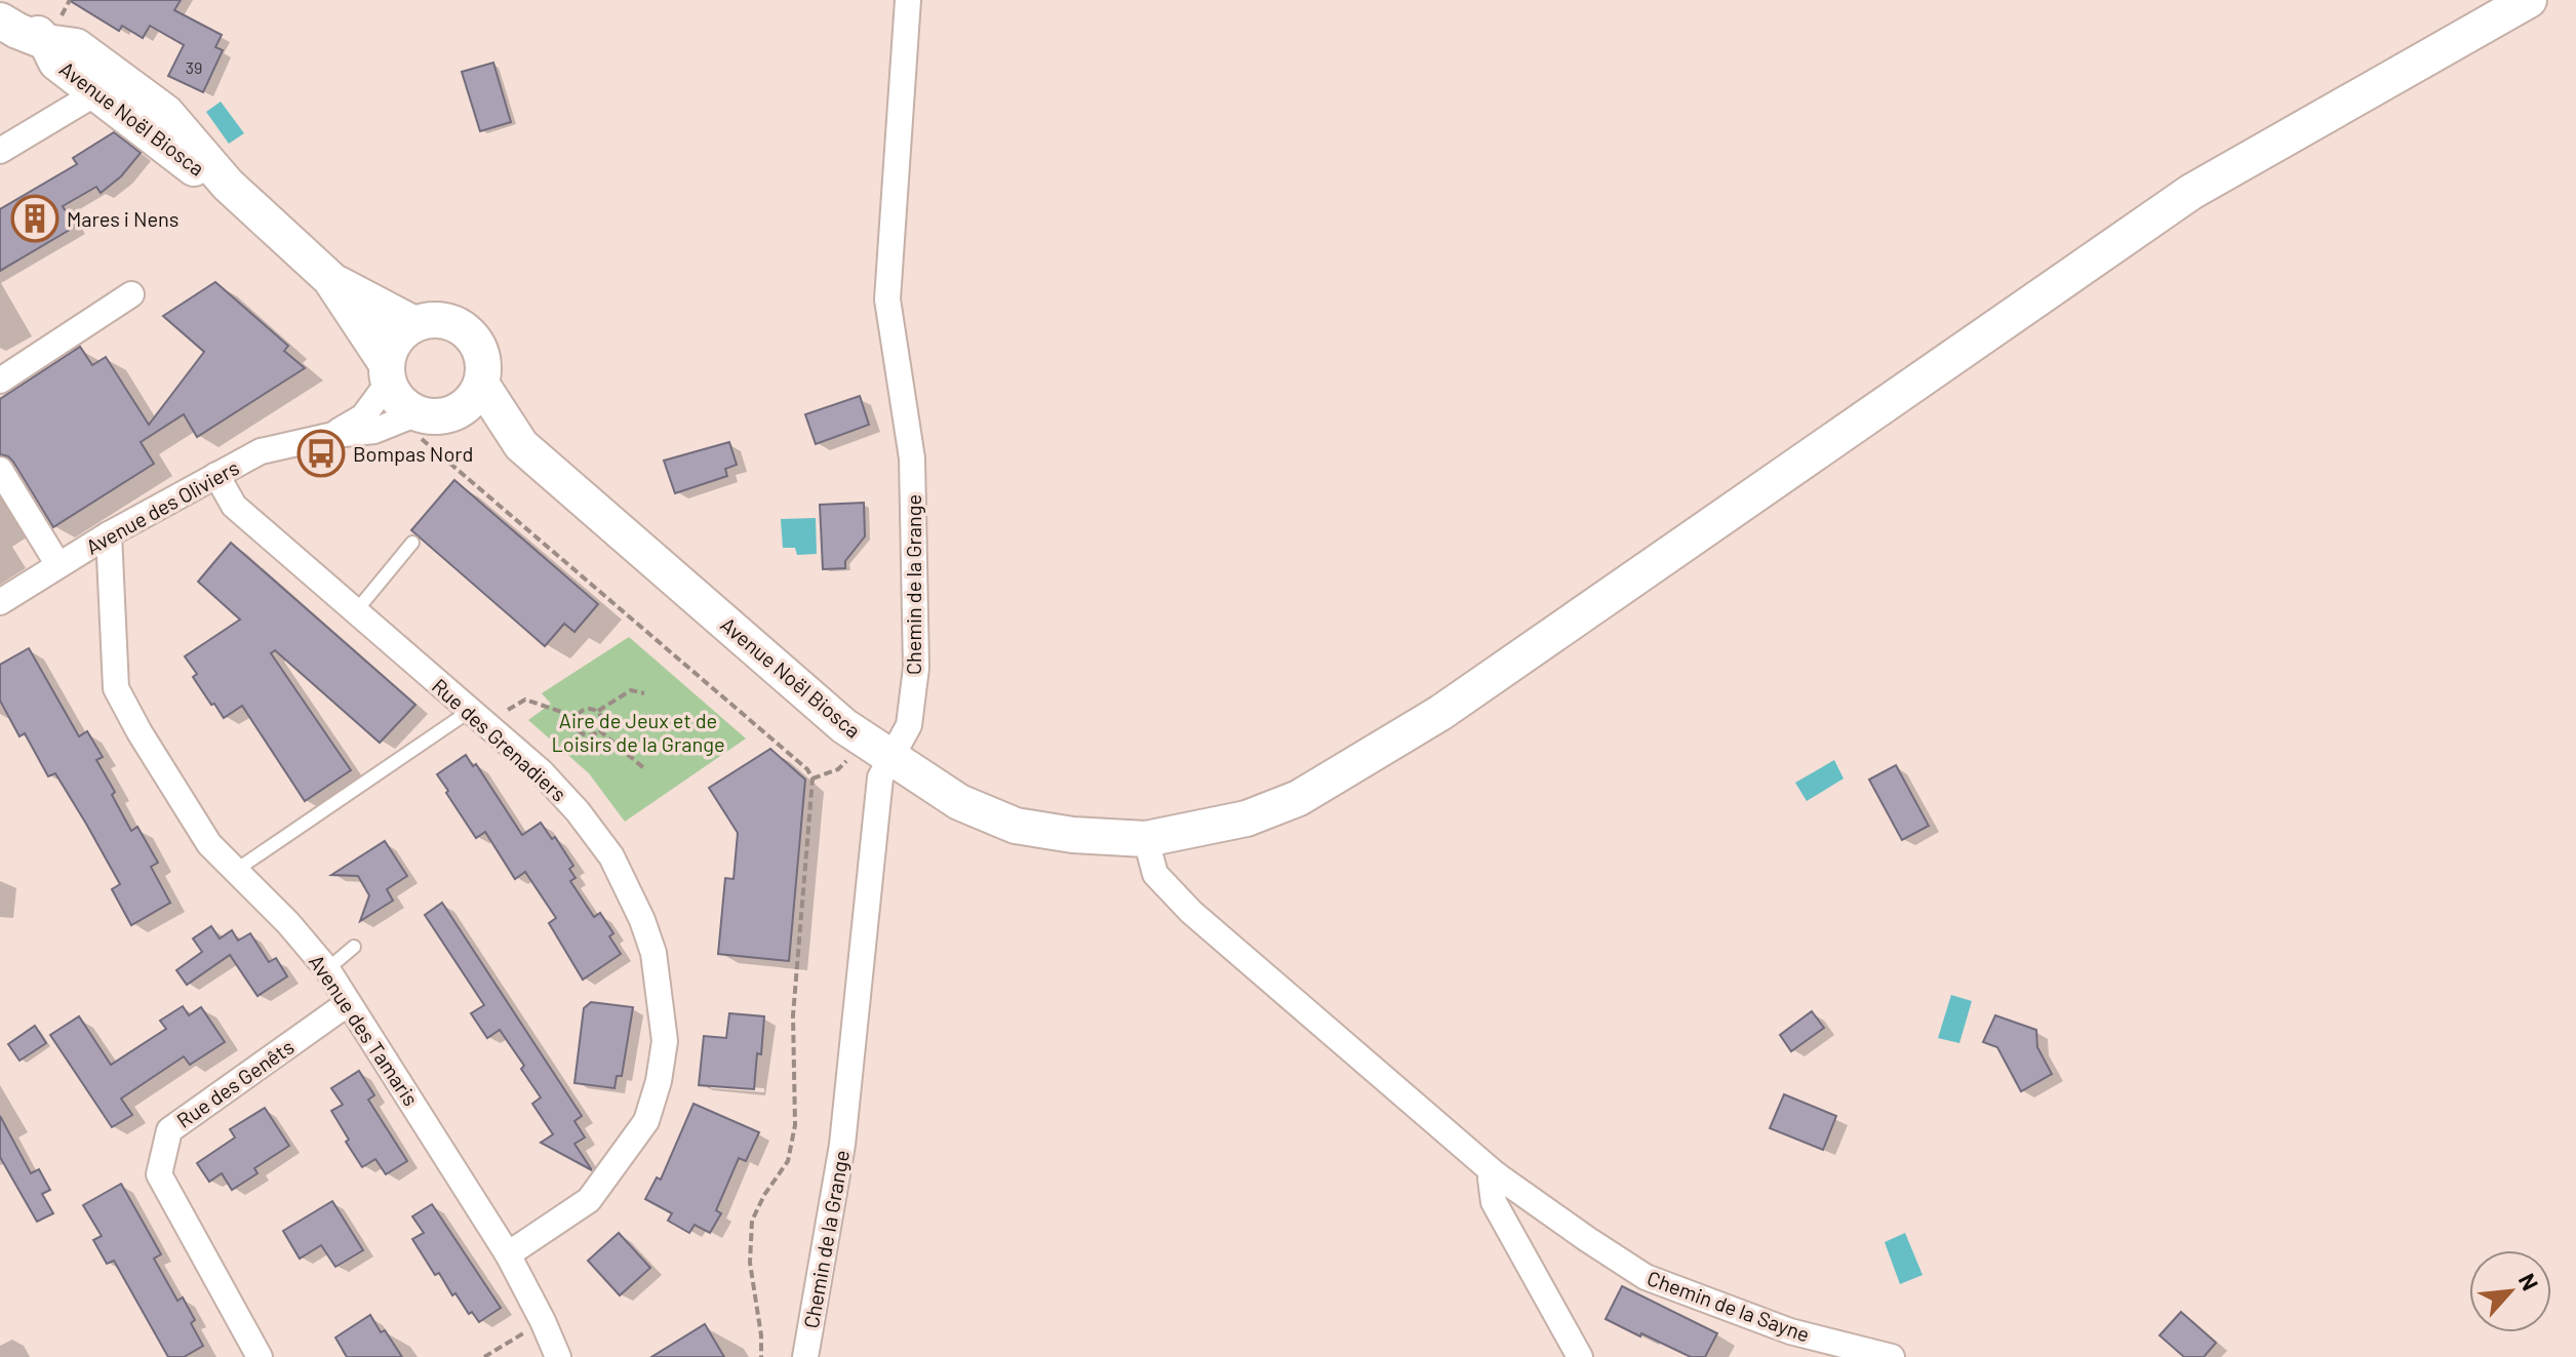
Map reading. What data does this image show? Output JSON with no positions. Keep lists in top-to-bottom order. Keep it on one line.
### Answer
{"streets":{"main road":["Avenue Noël Biosca"],"street":["Avenue des Oliviers","Chemin de la Grange","Rue des Grenadiers","Avenue des Tamaris","Rue des Genêts","Chemin de la Sayne"]},"crossings":[["Avenue Noël Biosca","Chemin de la Grange"],["Avenue Noël Biosca","Chemin de la Sayne"],["Avenue des Oliviers","Rue des Grenadiers"],["Avenue des Oliviers","Avenue des Tamaris"],["Rue des Grenadiers","Avenue des Tamaris"],["Avenue des Tamaris","Rue des Genêts"]],"parks":["Aire de Jeux et de Loisirs de la Grange"],"places":{"building":["Mares i Nens"],"bus stop":["Bompas Nord"]},"house_numbers":["39"],"north":"top right"}
